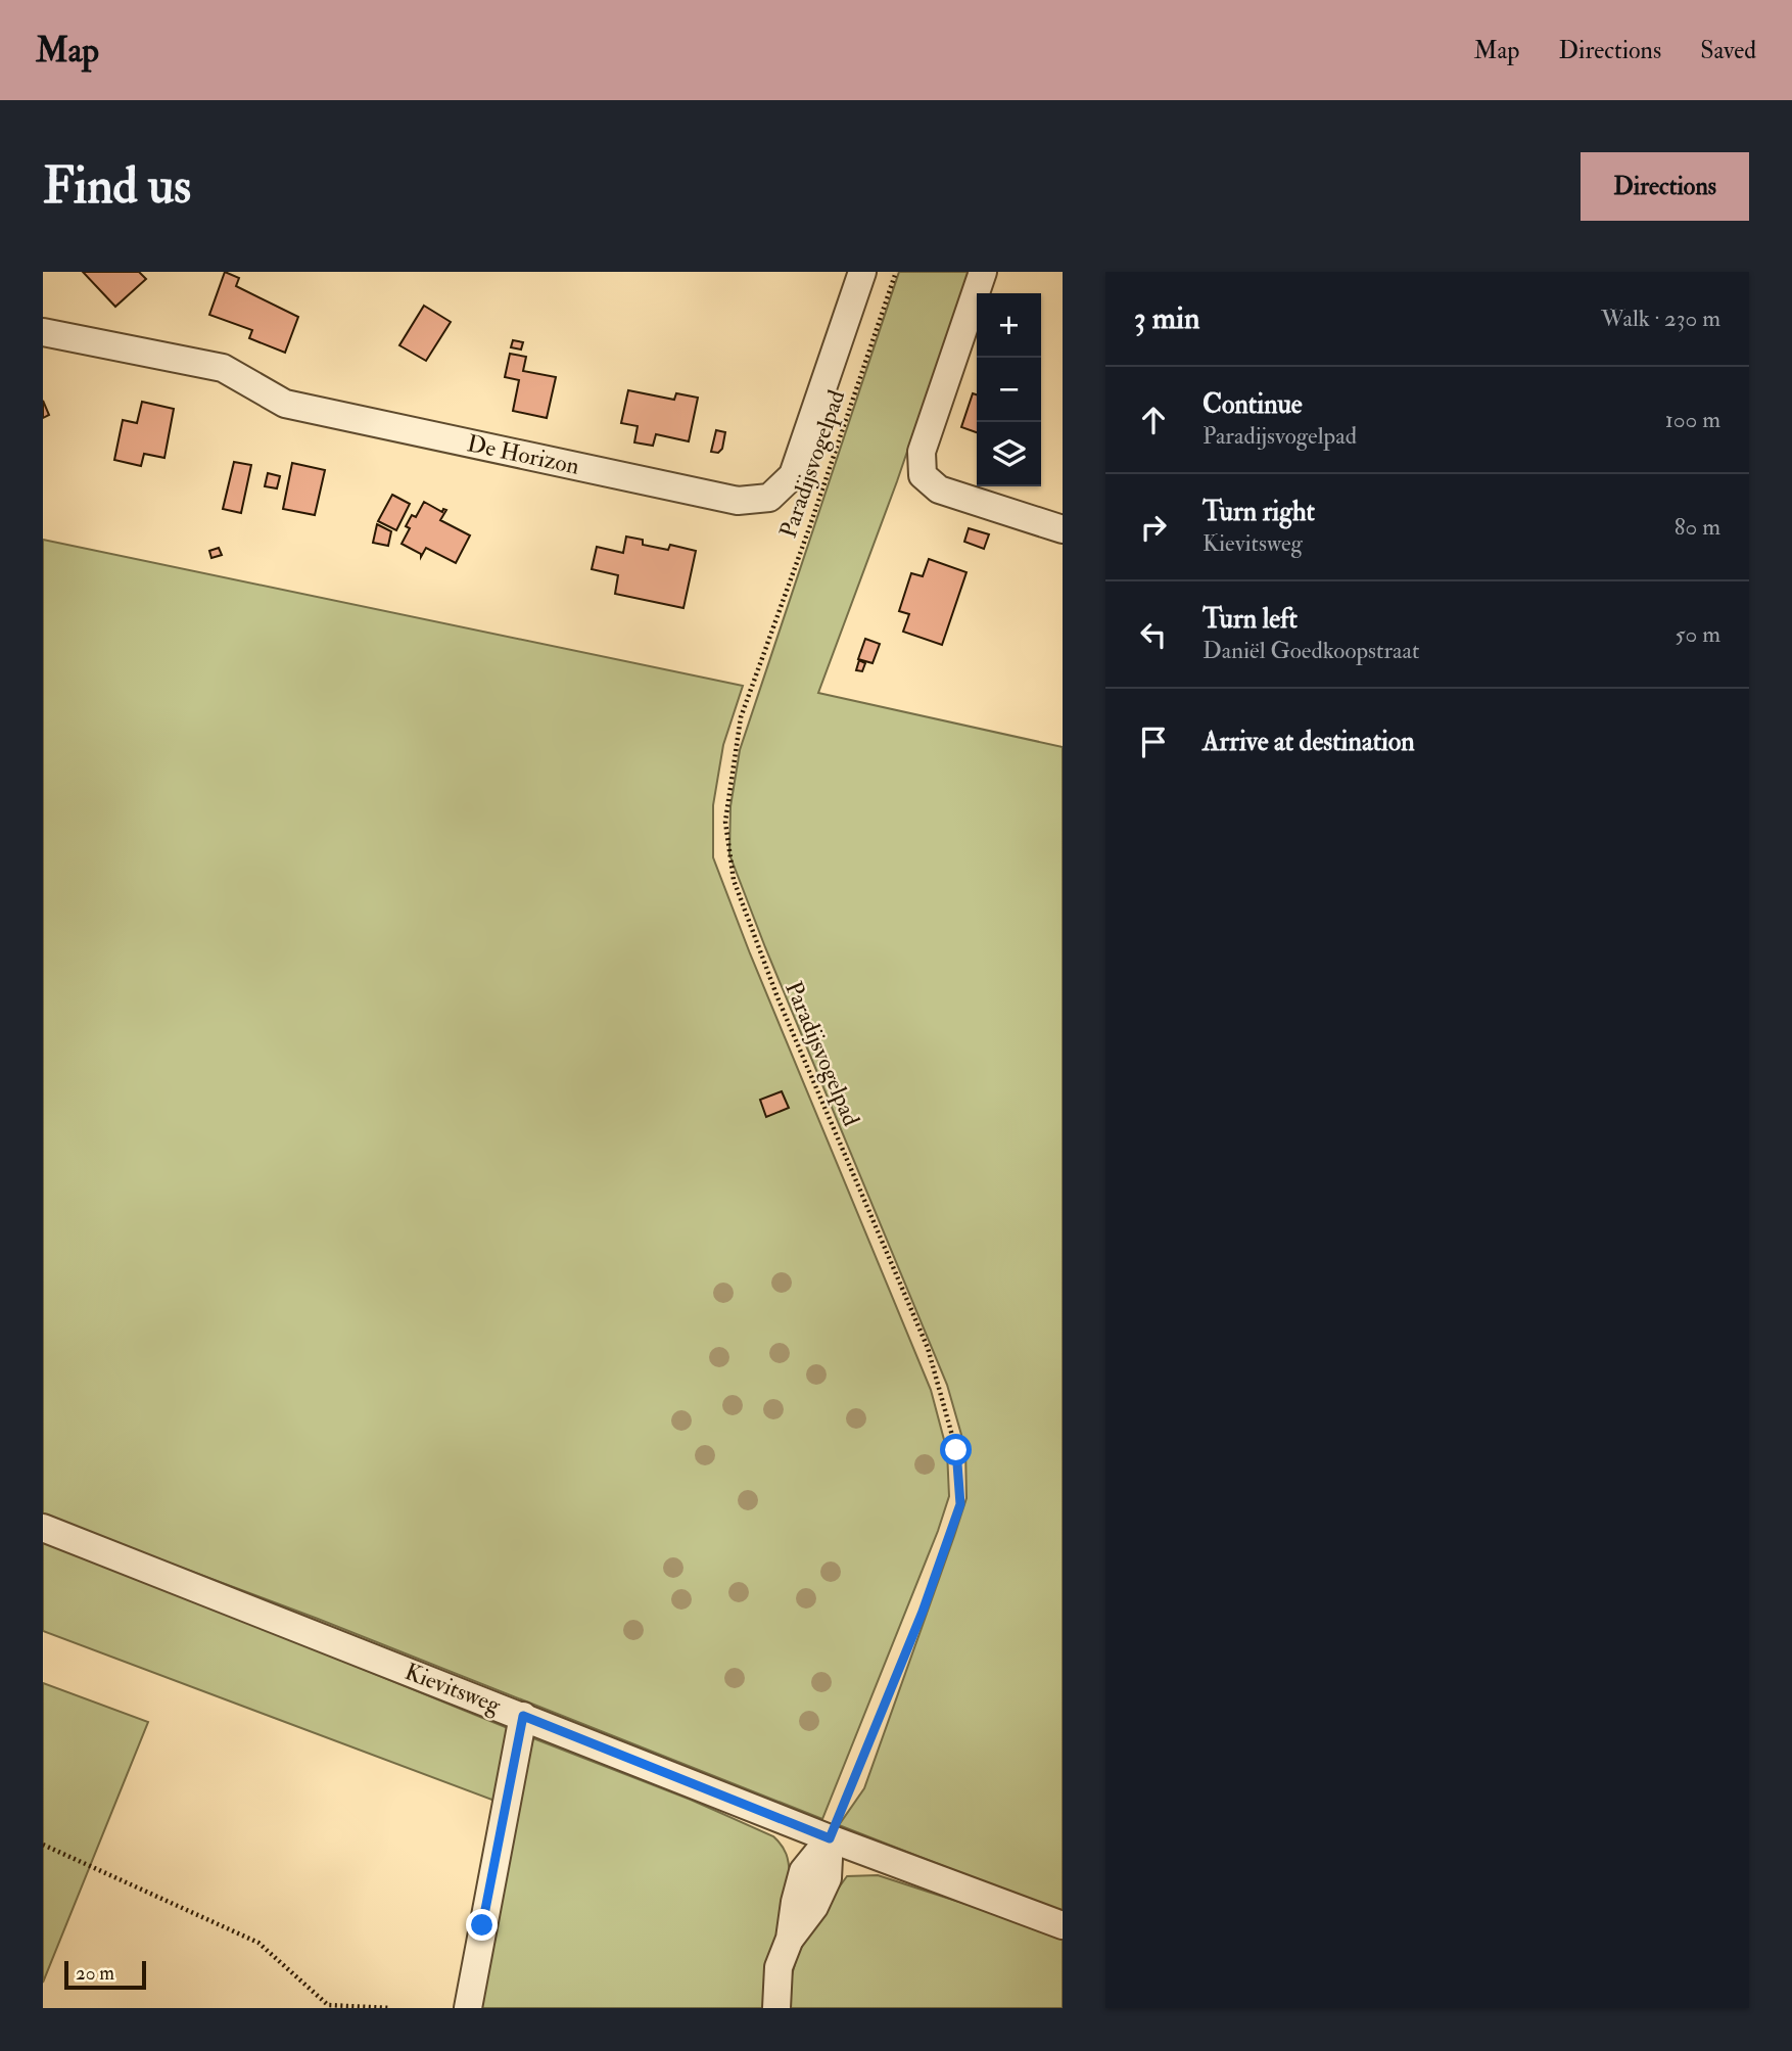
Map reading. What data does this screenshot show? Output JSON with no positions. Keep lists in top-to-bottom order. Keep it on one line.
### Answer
{"streets":{"street":["De Horizon","Kievitsweg"],"path":["Paradijsvogelpad"]},"crossings":[["Paradijsvogelpad","Kievitsweg"]],"scale_bar":"20 m","page":{"header":"Map","nav":["Map","Directions","Saved"],"buttons":"Directions","title":"Find us","heading":["3 min","Walk · 230 m"],"map_buttons":["+","−"],"list":[["Continue","Paradijsvogelpad","100 m"],["Turn right","Kievitsweg","80 m"],["Turn left","Daniël Goedkoopstraat","50 m"],"Arrive at destination"],"scale":"20 m"}}
